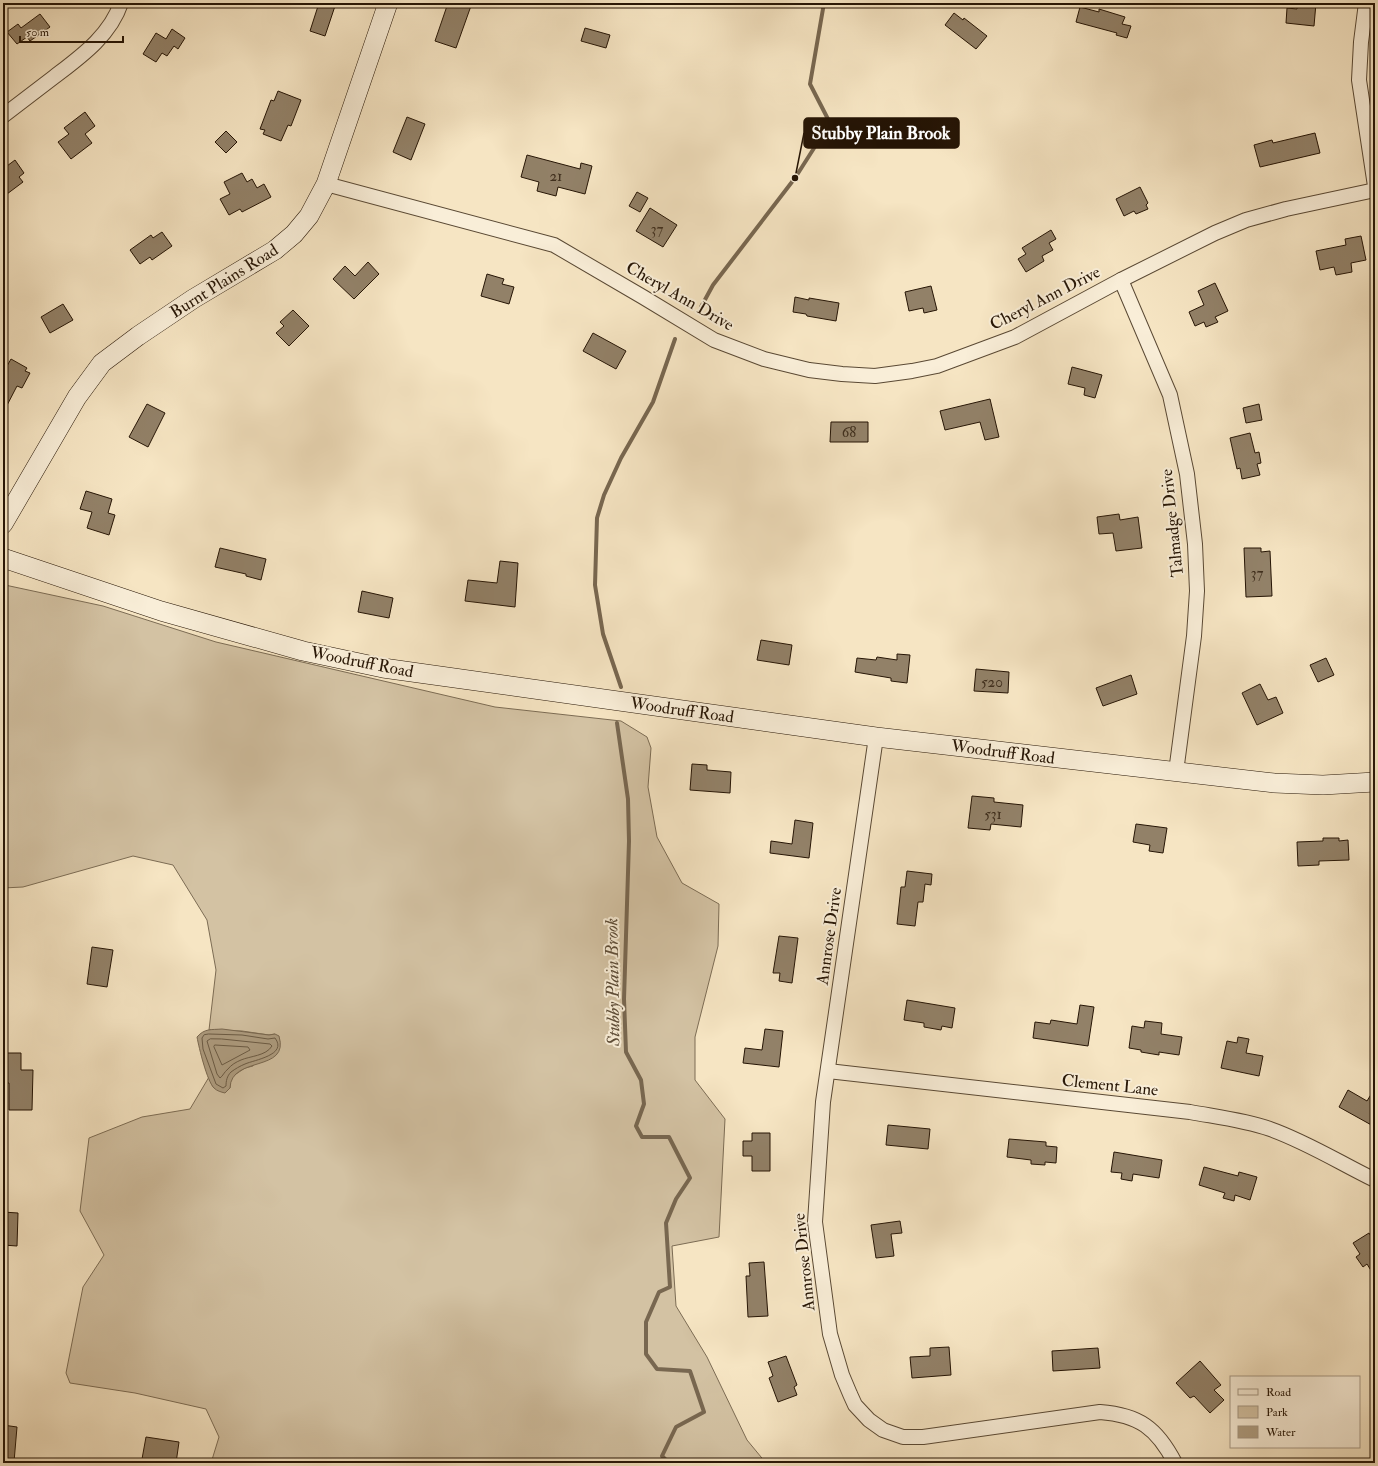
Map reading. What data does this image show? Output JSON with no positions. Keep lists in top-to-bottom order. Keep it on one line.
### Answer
{"streets":{"street":["Burnt Plains Road","Cheryl Ann Drive","Talmadge Drive","Woodruff Road","Annrose Drive","Clement Lane"]},"crossings":[["Burnt Plains Road","Cheryl Ann Drive"],["Cheryl Ann Drive","Talmadge Drive"],["Talmadge Drive","Woodruff Road"],["Woodruff Road","Annrose Drive"],["Annrose Drive","Clement Lane"]],"water":["Stubby Plain Brook"],"places":["Stubby Plain Brook"],"house_numbers":["21","37","68","37","520","531"],"legend":["Road","Park","Water"],"scale_bar":"50 m"}
